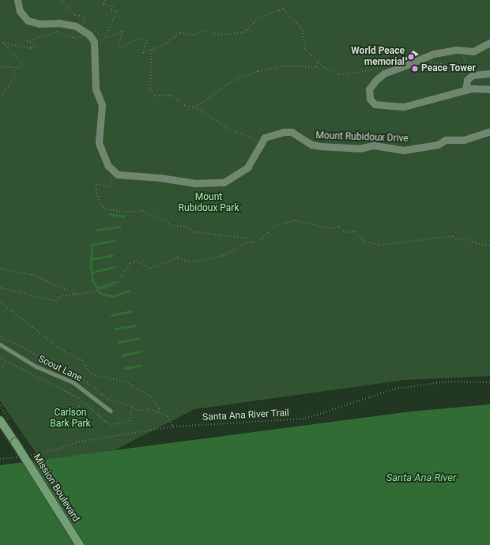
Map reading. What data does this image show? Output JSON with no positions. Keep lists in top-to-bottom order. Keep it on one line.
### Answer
{"streets":{"main road":["Mission Boulevard"],"street":["Mount Rubidoux Drive"],"lane":["Scout Lane"],"path":["Santa Ana River Trail"]},"water":["Santa Ana River"],"parks":["Mount Rubidoux Park","Carlson Bark Park"],"places":["World Peace memorial","Peace Tower"]}
